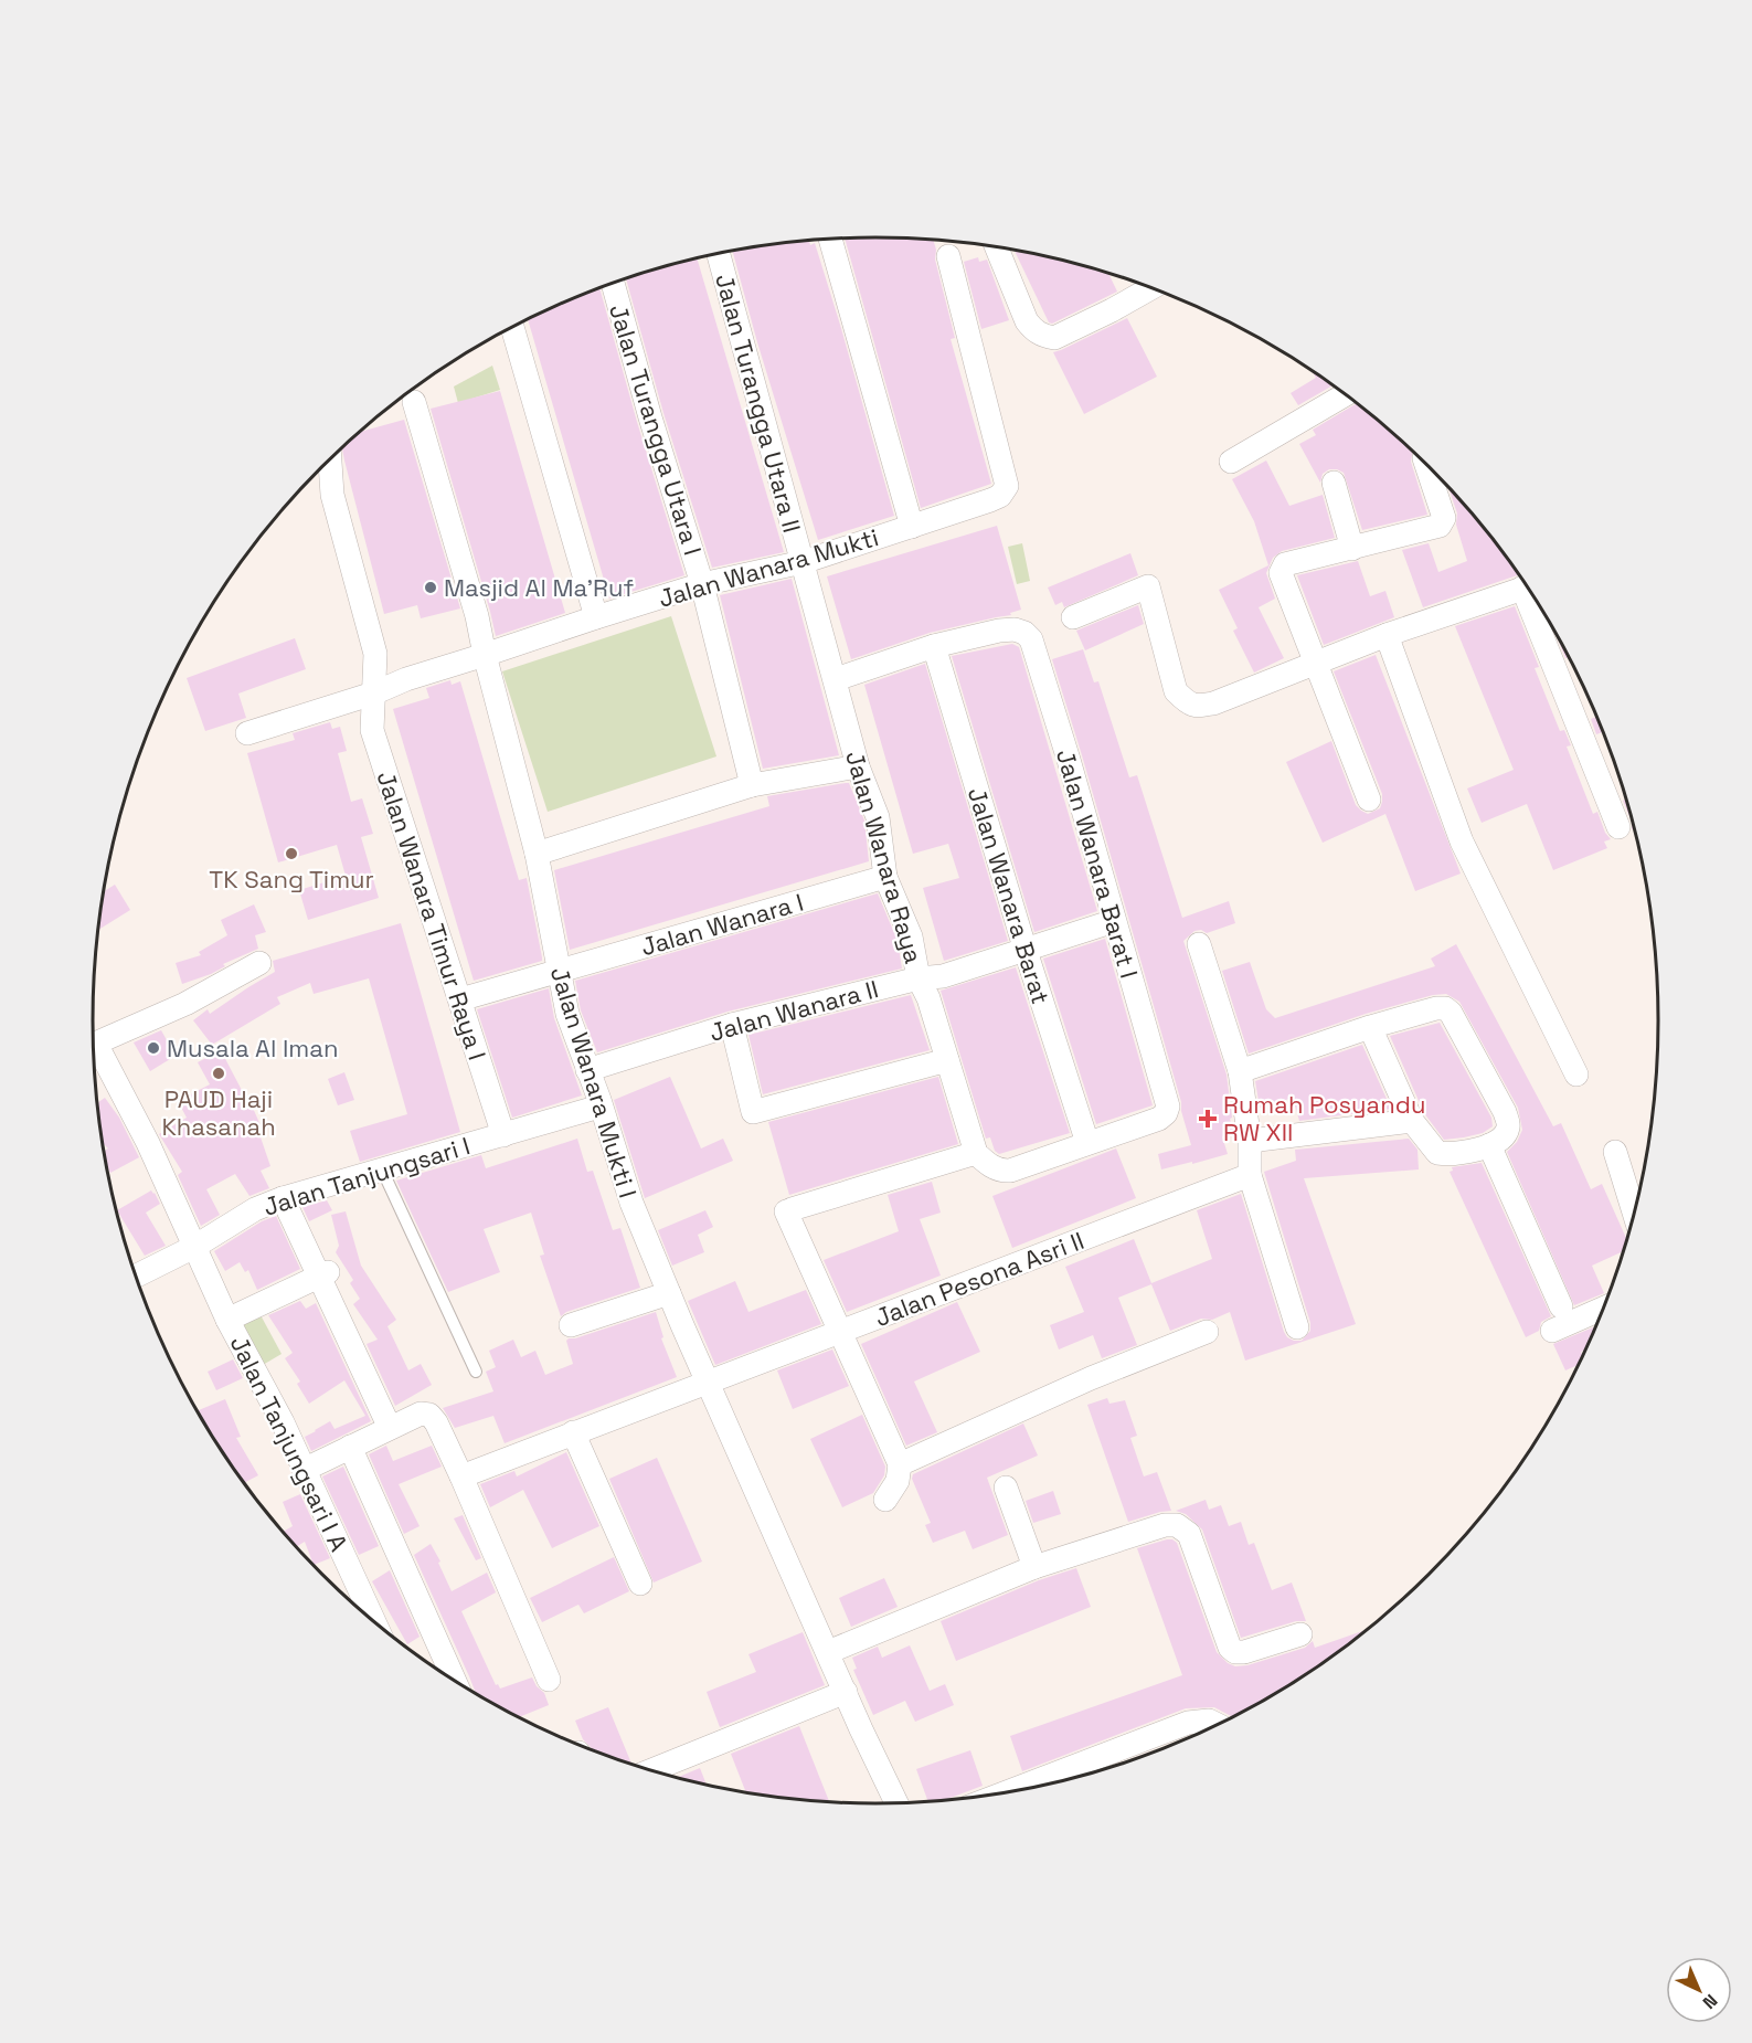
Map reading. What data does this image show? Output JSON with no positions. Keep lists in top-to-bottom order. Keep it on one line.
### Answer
{"streets":{"street":["Jalan Turangga Utara II","Jalan Turangga Utara I","Jalan Wanara Mukti","Jalan Wanara Raya","Jalan Wanara Barat I","Jalan Wanara Barat","Jalan Wanara Timur Raya I","Jalan Wanara I","Jalan Wanara II","Jalan Wanara Mukti I","Jalan Tanjungsari I","Jalan Pesona Asri II","Jalan Tanjungsari I A"]},"crossings":[["Jalan Turangga Utara II","Jalan Wanara Mukti"],["Jalan Turangga Utara II","Jalan Wanara Raya"],["Jalan Turangga Utara I","Jalan Wanara Mukti"],["Jalan Wanara Mukti","Jalan Wanara Raya"],["Jalan Wanara Mukti","Jalan Wanara Timur Raya I"],["Jalan Wanara Mukti","Jalan Wanara Mukti I"],["Jalan Wanara Raya","Jalan Wanara I"],["Jalan Wanara Raya","Jalan Wanara II"],["Jalan Wanara Barat I","Jalan Wanara Barat"],["Jalan Wanara Barat I","Jalan Wanara II"],["Jalan Wanara Barat","Jalan Wanara II"],["Jalan Wanara Timur Raya I","Jalan Wanara I"],["Jalan Wanara Timur Raya I","Jalan Tanjungsari I"],["Jalan Wanara I","Jalan Wanara Mukti I"],["Jalan Wanara II","Jalan Wanara Mukti I"],["Jalan Wanara Mukti I","Jalan Tanjungsari I"],["Jalan Wanara Mukti I","Jalan Pesona Asri II"],["Jalan Tanjungsari I","Jalan Tanjungsari I A"]],"places":{"other":["Masjid Al Ma'Ruf","TK Sang Timur","Musala Al Iman","PAUD Haji Khasanah"],"health":["Rumah Posyandu RW XII"]},"north":"bottom right"}
